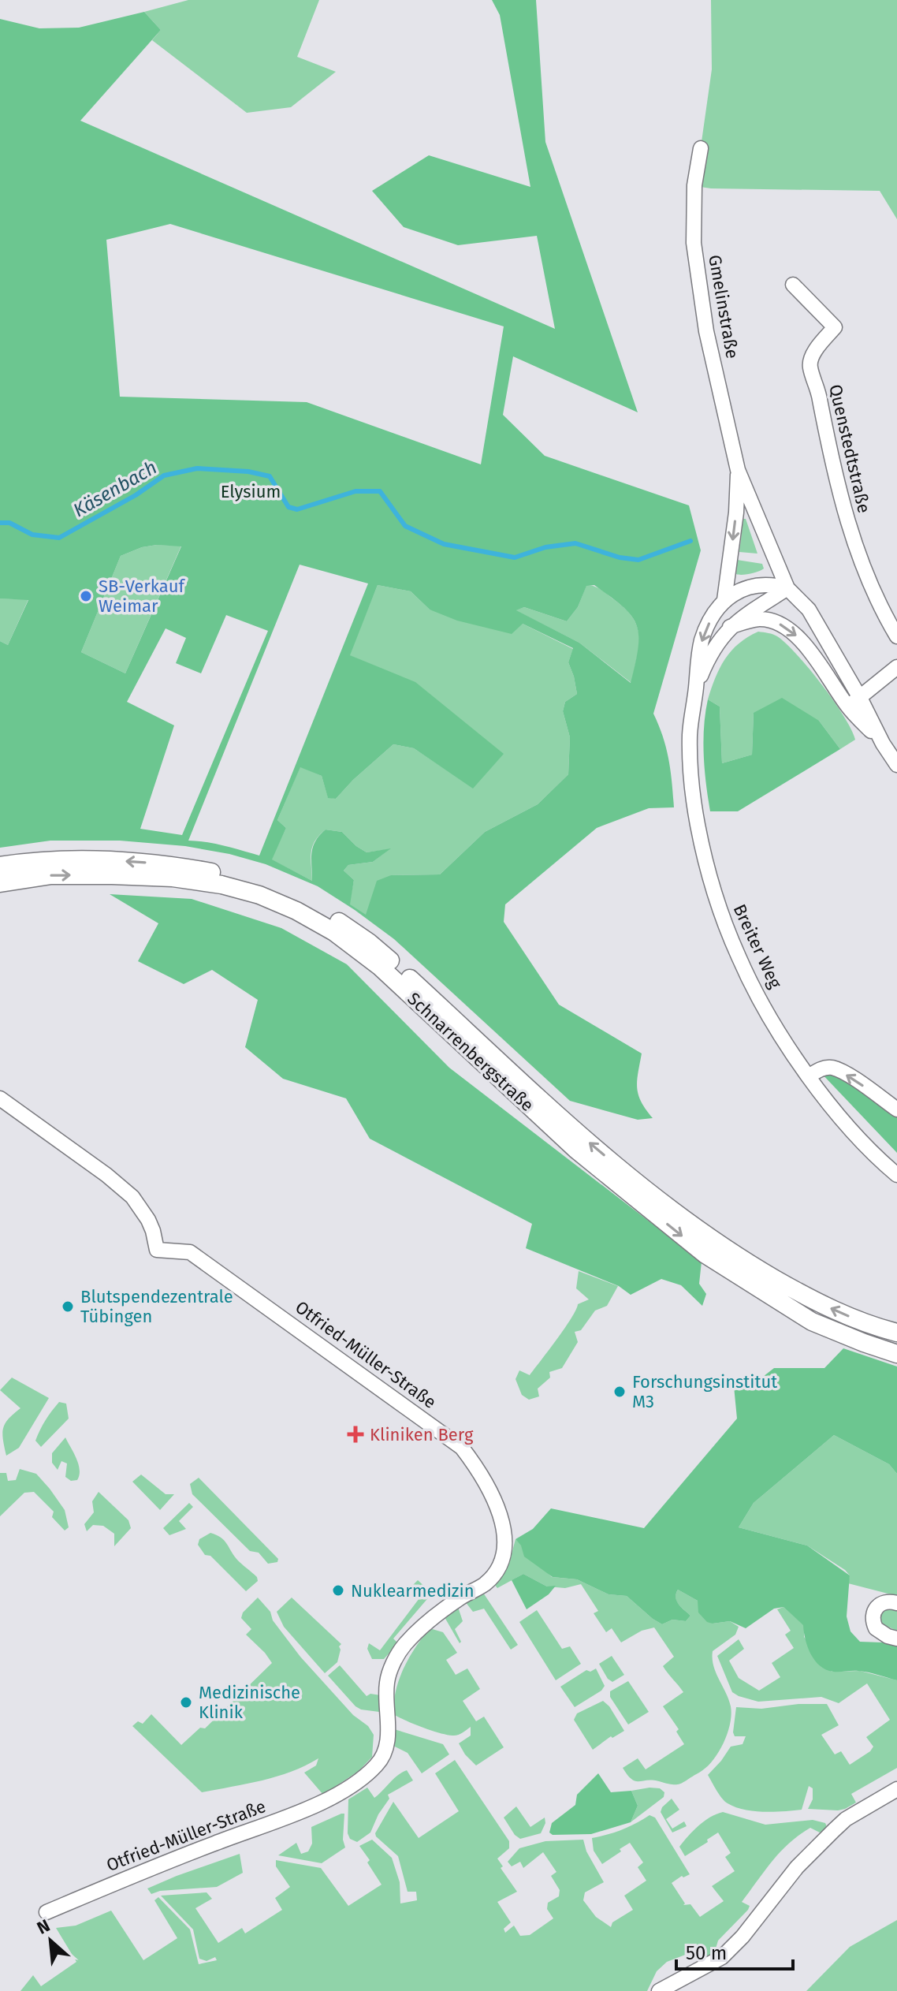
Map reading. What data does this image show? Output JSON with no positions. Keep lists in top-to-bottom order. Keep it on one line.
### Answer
{"streets":{"street":["Gmelinstraße","Quenstedtstraße","Breiter Weg","Schnarrenbergstraße","Otfried-Müller-Straße"]},"crossings":[["Gmelinstraße","Breiter Weg"]],"water":["Käsenbach"],"parks":["Elysium"],"places":{"other":["SB-Verkauf Weimar","Blutspendezentrale Tübingen","Forschungsinstitut M3","Nuklearmedizin","Medizinische Klinik"],"health":["Kliniken Berg"]},"scale_bar":"50 m","north":"top left"}
